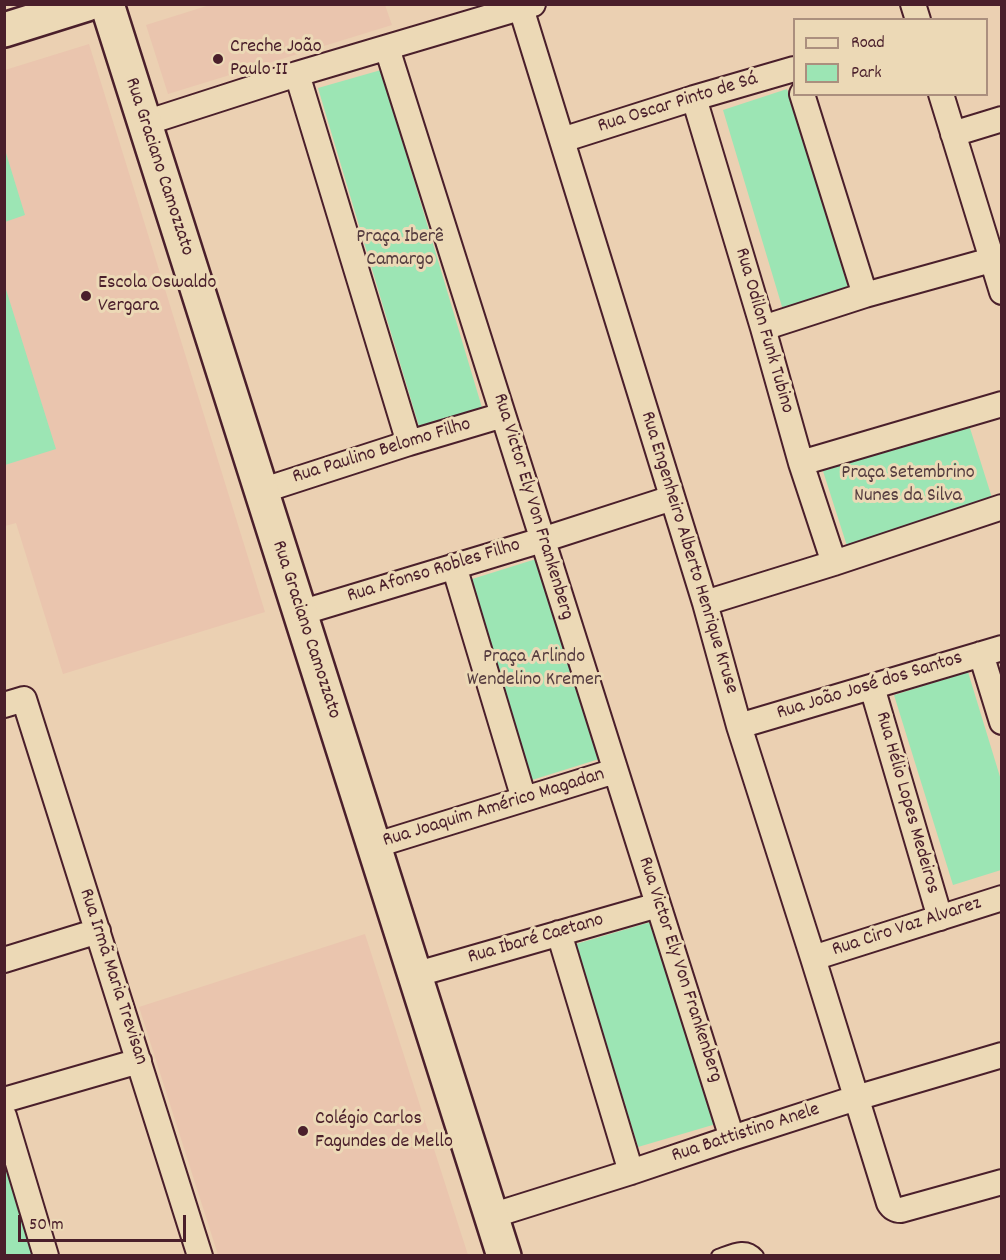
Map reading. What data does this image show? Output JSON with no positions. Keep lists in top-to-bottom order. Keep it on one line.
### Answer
{"streets":{"street":["Rua Oscar Pinto de Sá","Rua Graciano Camozzato","Rua Odilon Funk Tubino","Rua Paulino Belomo Filho","Rua Victor Ely Von Frankenberg","Rua Engenheiro Alberto Henrique Kruse","Rua Afonso Robles Filho","Rua João José dos Santos","Rua Hélio Lopes Medeiros","Rua Joaquim Américo Magadan","Rua Ciro Vaz Alvarez","Rua Ibaré Caetano","Rua Irmã Maria Trevisan","Rua Battistino Anele"]},"crossings":[["Rua Oscar Pinto de Sá","Rua Odilon Funk Tubino"],["Rua Oscar Pinto de Sá","Rua Engenheiro Alberto Henrique Kruse"],["Rua Graciano Camozzato","Rua Paulino Belomo Filho"],["Rua Graciano Camozzato","Rua Afonso Robles Filho"],["Rua Graciano Camozzato","Rua Joaquim Américo Magadan"],["Rua Graciano Camozzato","Rua Ibaré Caetano"],["Rua Graciano Camozzato","Rua Battistino Anele"],["Rua Paulino Belomo Filho","Rua Victor Ely Von Frankenberg"],["Rua Victor Ely Von Frankenberg","Rua Afonso Robles Filho"],["Rua Victor Ely Von Frankenberg","Rua Joaquim Américo Magadan"],["Rua Victor Ely Von Frankenberg","Rua Ibaré Caetano"],["Rua Victor Ely Von Frankenberg","Rua Battistino Anele"],["Rua Engenheiro Alberto Henrique Kruse","Rua Afonso Robles Filho"],["Rua Engenheiro Alberto Henrique Kruse","Rua João José dos Santos"],["Rua Engenheiro Alberto Henrique Kruse","Rua Ciro Vaz Alvarez"],["Rua Engenheiro Alberto Henrique Kruse","Rua Battistino Anele"],["Rua João José dos Santos","Rua Hélio Lopes Medeiros"],["Rua Hélio Lopes Medeiros","Rua Ciro Vaz Alvarez"]],"parks":["Praça Iberê Camargo","Praça Setembrino Nunes da Silva","Praça Arlindo Wendelino Kremer"],"places":["Creche João Paulo II","Escola Oswaldo Vergara","Colégio Carlos Fagundes de Mello"],"legend":["Road","Park"],"scale_bar":"50 m"}
